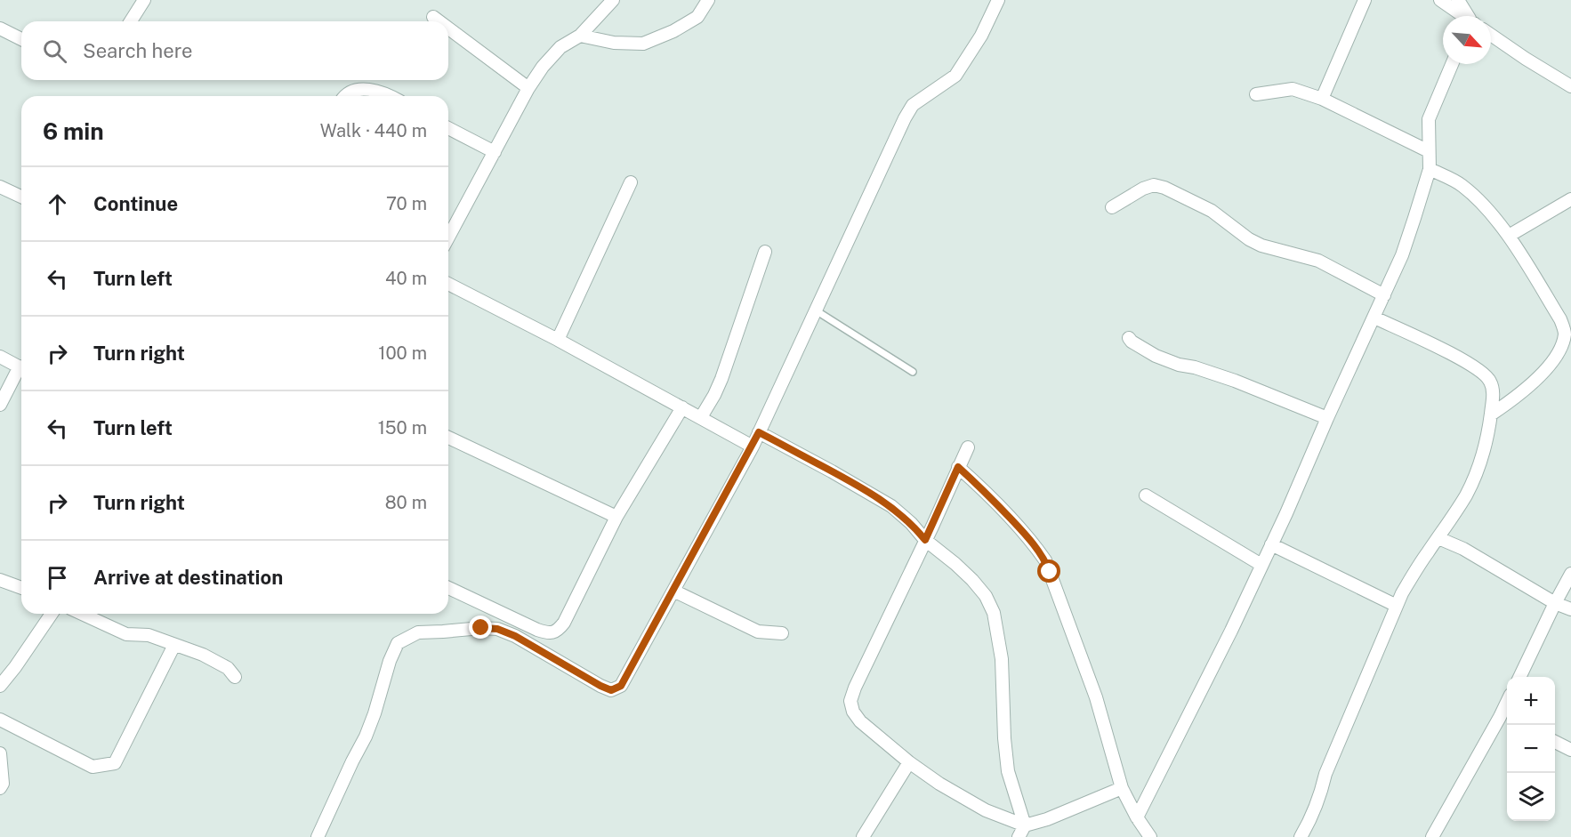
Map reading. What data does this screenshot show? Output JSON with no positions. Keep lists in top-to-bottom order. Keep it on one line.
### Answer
{"north":"bottom right","page":{"search":"Search here","heading":["6 min","Walk · 440 m"],"list":[["Continue","70 m"],["Turn left","40 m"],["Turn right","100 m"],["Turn left","150 m"],["Turn right","80 m"],"Arrive at destination"],"map_buttons":["+","−"]}}
